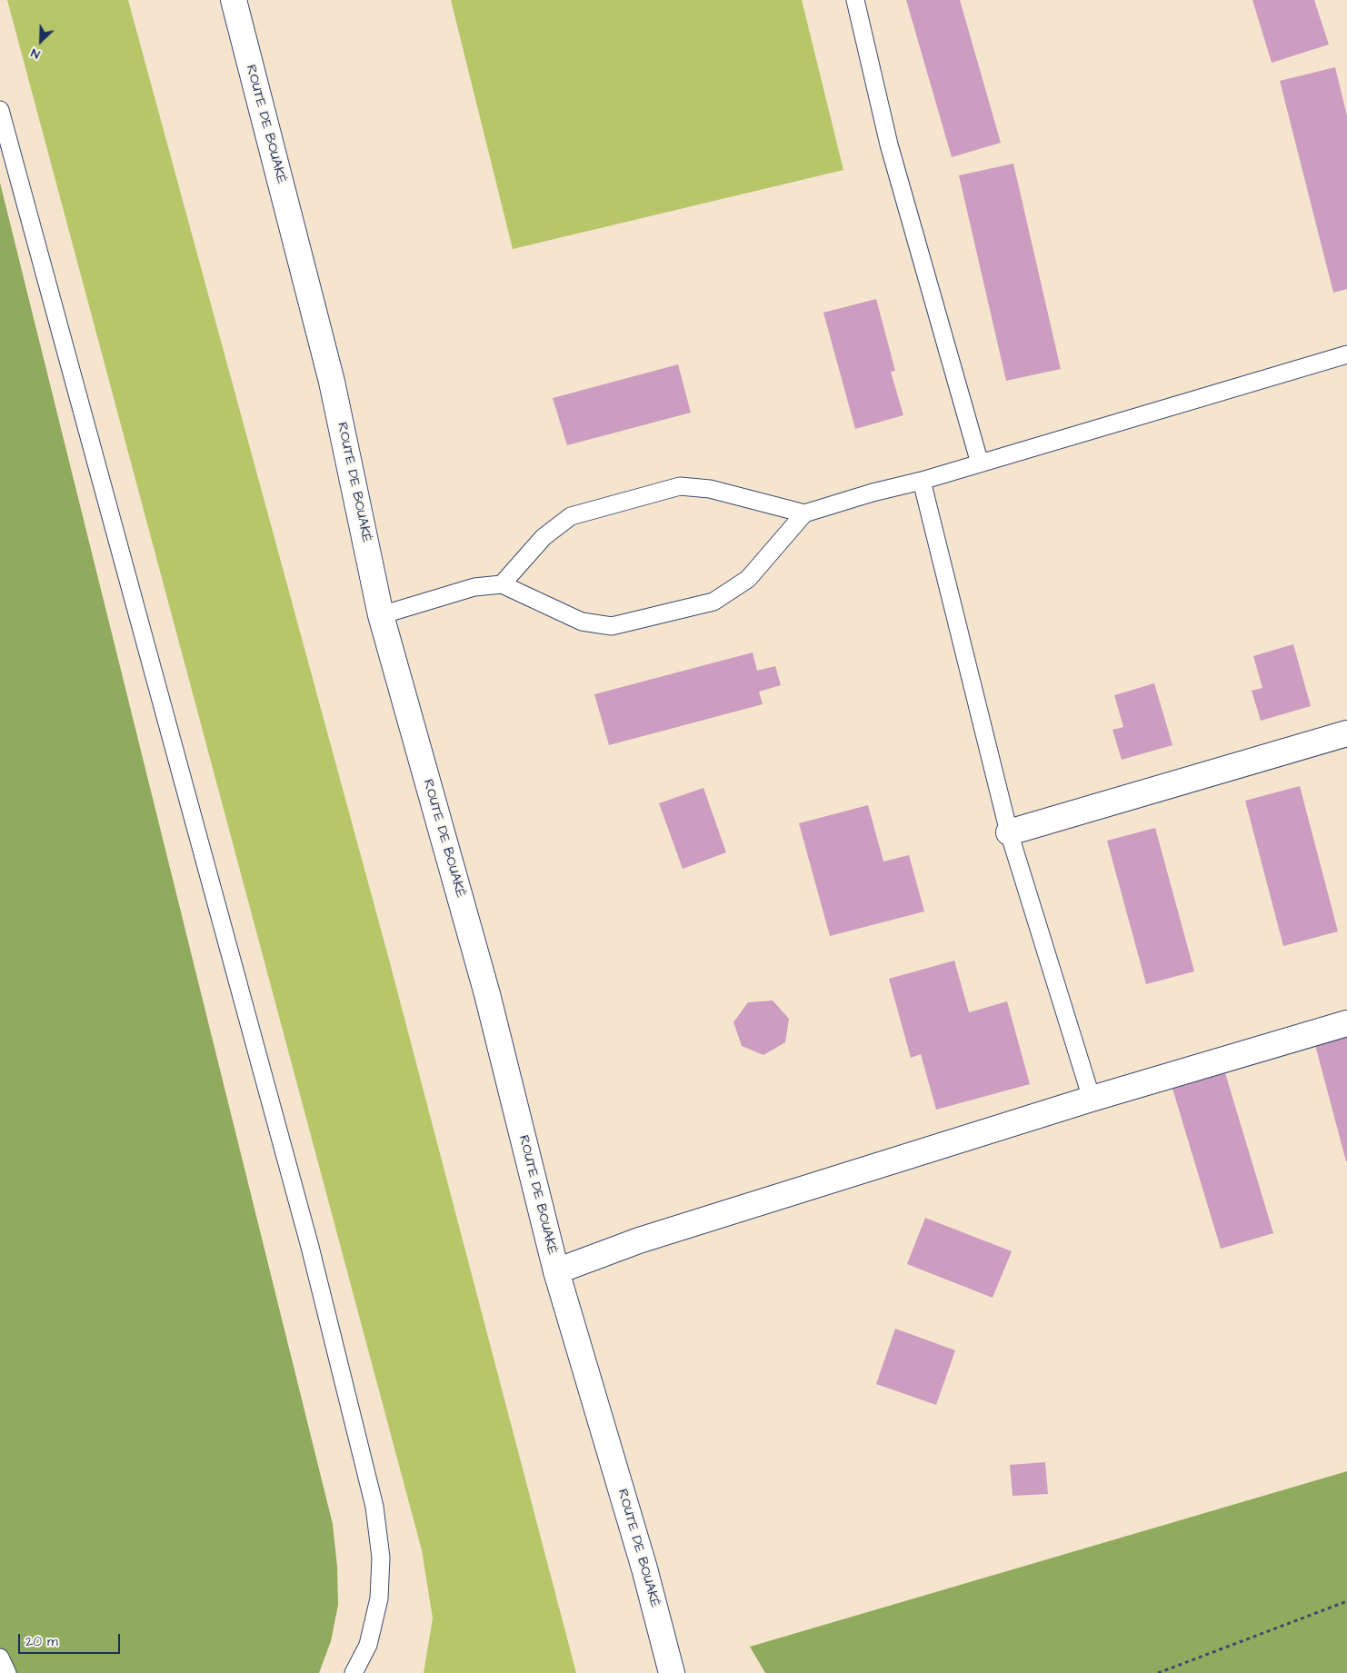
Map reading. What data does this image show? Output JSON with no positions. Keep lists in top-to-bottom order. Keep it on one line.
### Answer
{"streets":{"main road":["ROUTE DE BOUAKÉ"]},"scale_bar":"20 m","north":"bottom left"}
